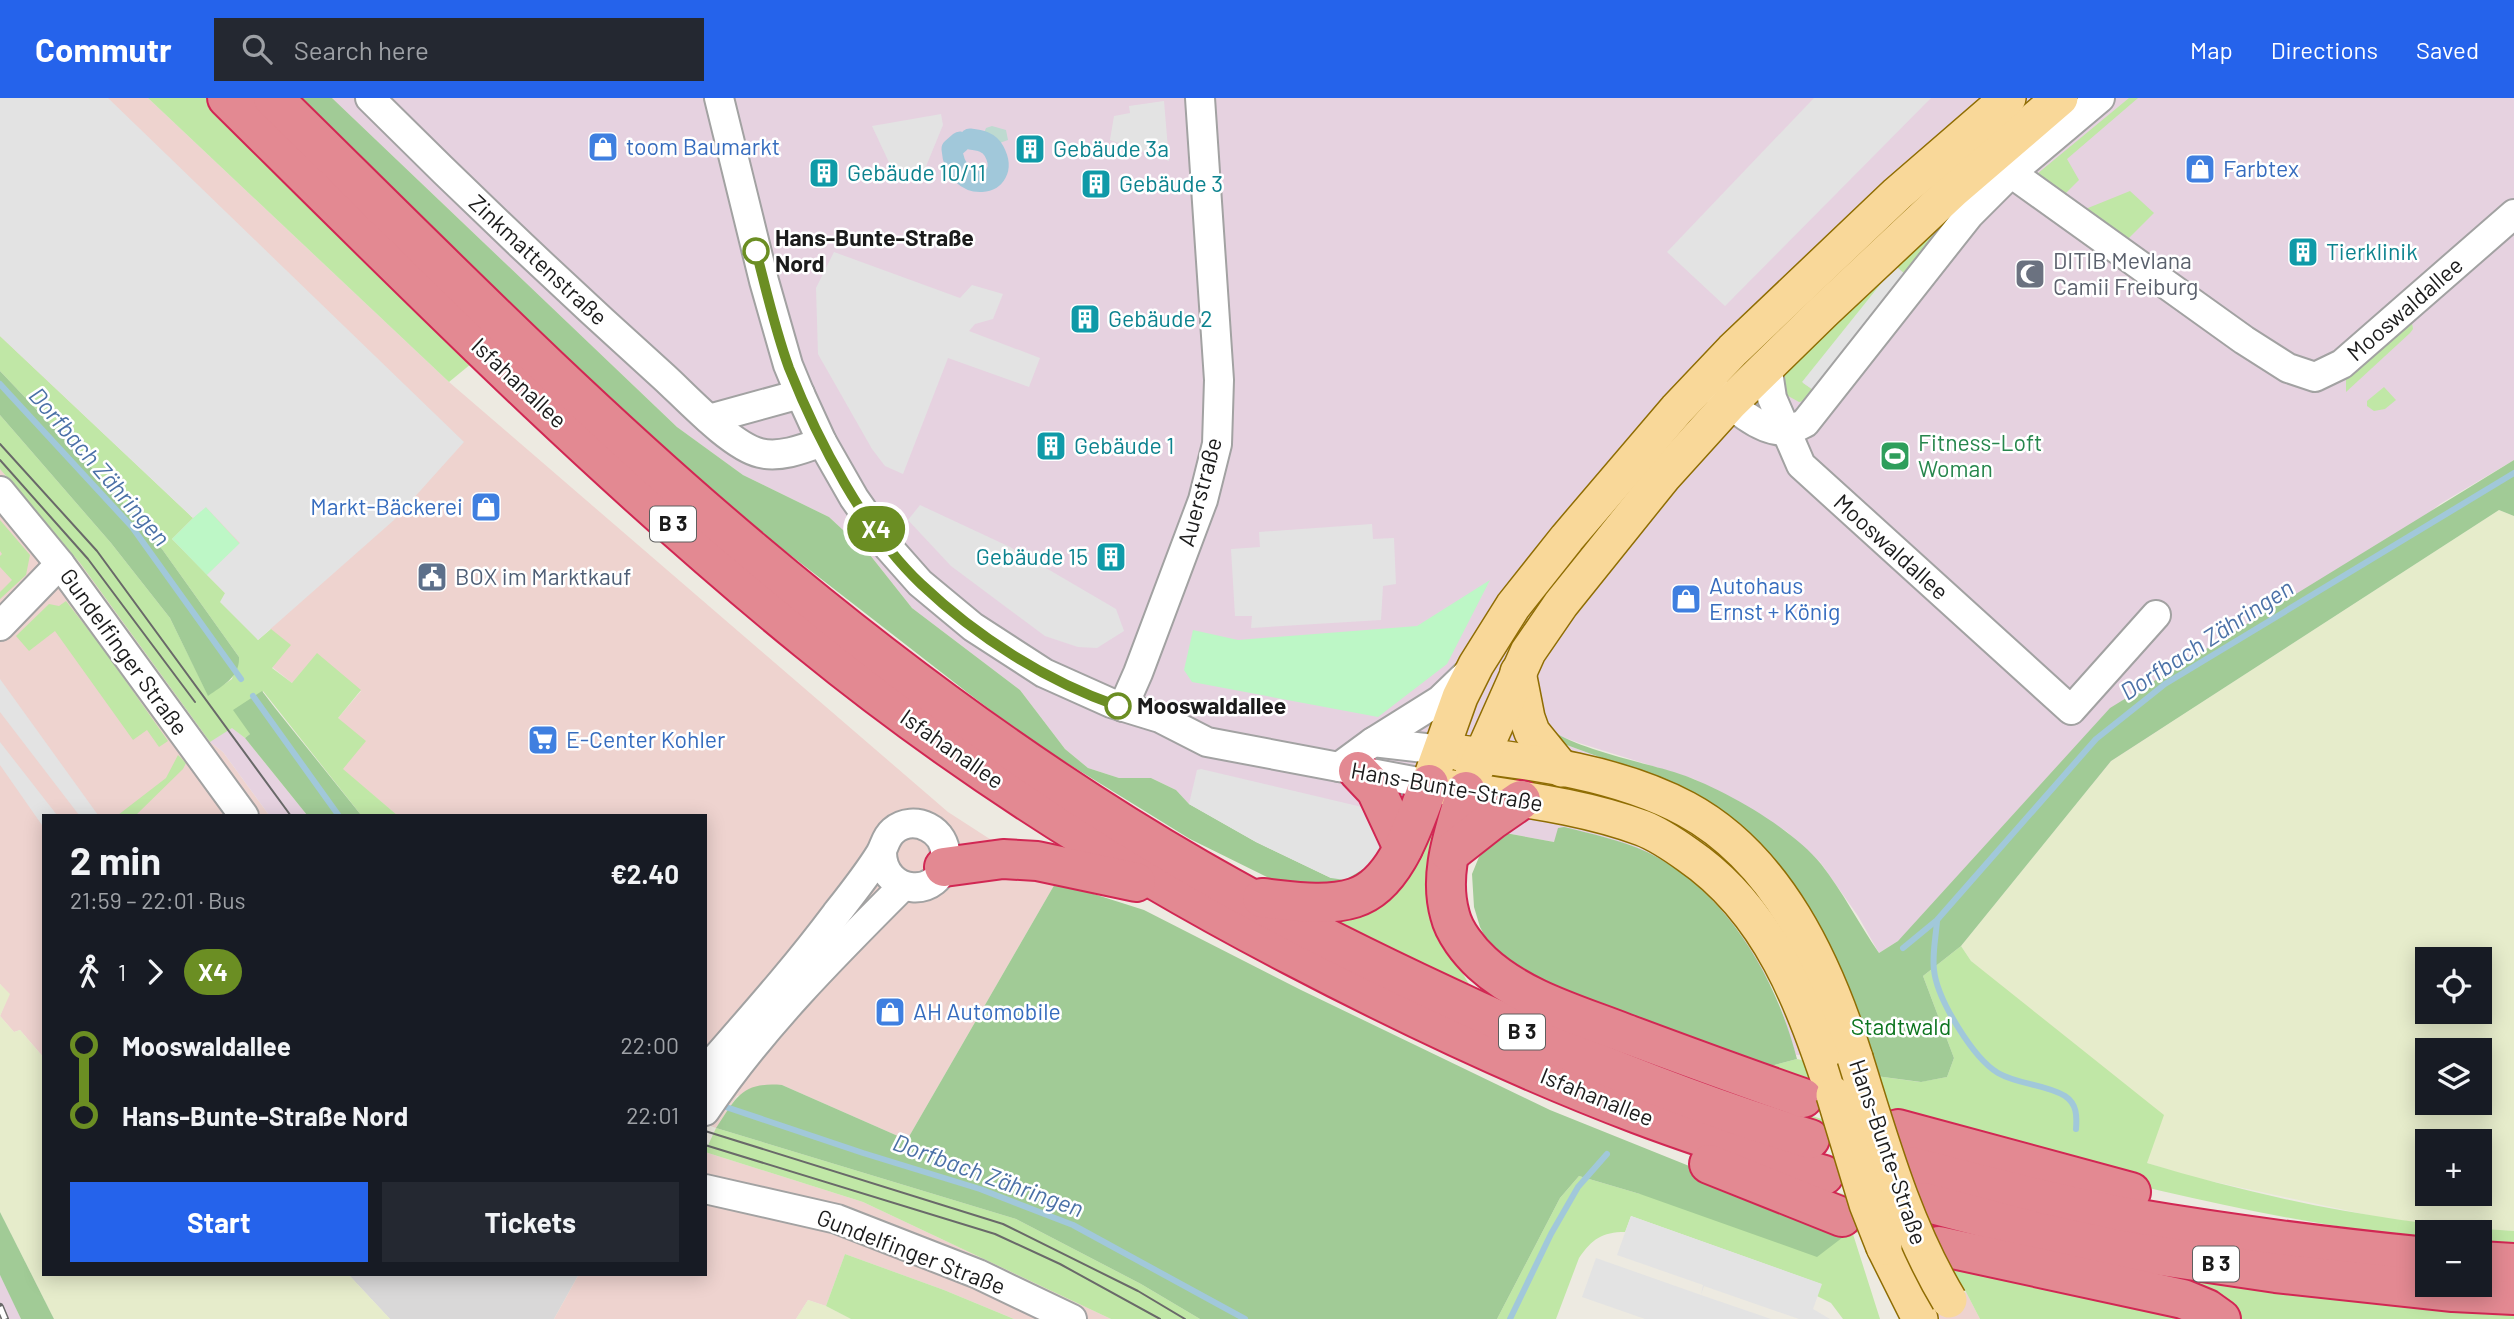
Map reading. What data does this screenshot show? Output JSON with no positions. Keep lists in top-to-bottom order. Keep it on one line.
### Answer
{"streets":{"highway":["Isfahanallee","B 3"],"main road":["Hans-Bunte-Straße"],"street":["Zinkmattenstraße","Mooswaldallee","Auerstraße","Gundelfinger Straße"]},"crossings":[["Zinkmattenstraße","Hans-Bunte-Straße"],["Auerstraße","Hans-Bunte-Straße"]],"water":["Dorfbach Zähringen"],"parks":["Stadtwald"],"places":{"shop":["toom Baumarkt","Farbtex","Markt-Bäckerei","Autohaus Ernst + König","AH Automobile"],"building":["Gebäude 3a","Gebäude 10/11","Gebäude 3","Tierklinik","Gebäude 2","Gebäude 1","Gebäude 15"],"other":["Hans-Bunte-Straße Nord","Mooswaldallee"],"mosque":["DITIB Mevlana Camii Freiburg"],"sports":["Fitness-Loft Woman"],"public building":["BOX im Marktkauf"],"supermarket":["E-Center Kohler"]},"lines":["bus line X4"],"page":{"header":"Commutr","search":"Search here","nav":["Map","Directions","Saved"],"on_map":"X4","heading":["2 min","21:59 – 22:01 · Bus","€2.40"],"legs":["1","X4"],"map_buttons":["+","−"],"list":[{"name":"Mooswaldallee","value":"22:00"},{"name":"Hans-Bunte-Straße Nord","value":"22:01"}],"buttons":["Start","Tickets"]}}
